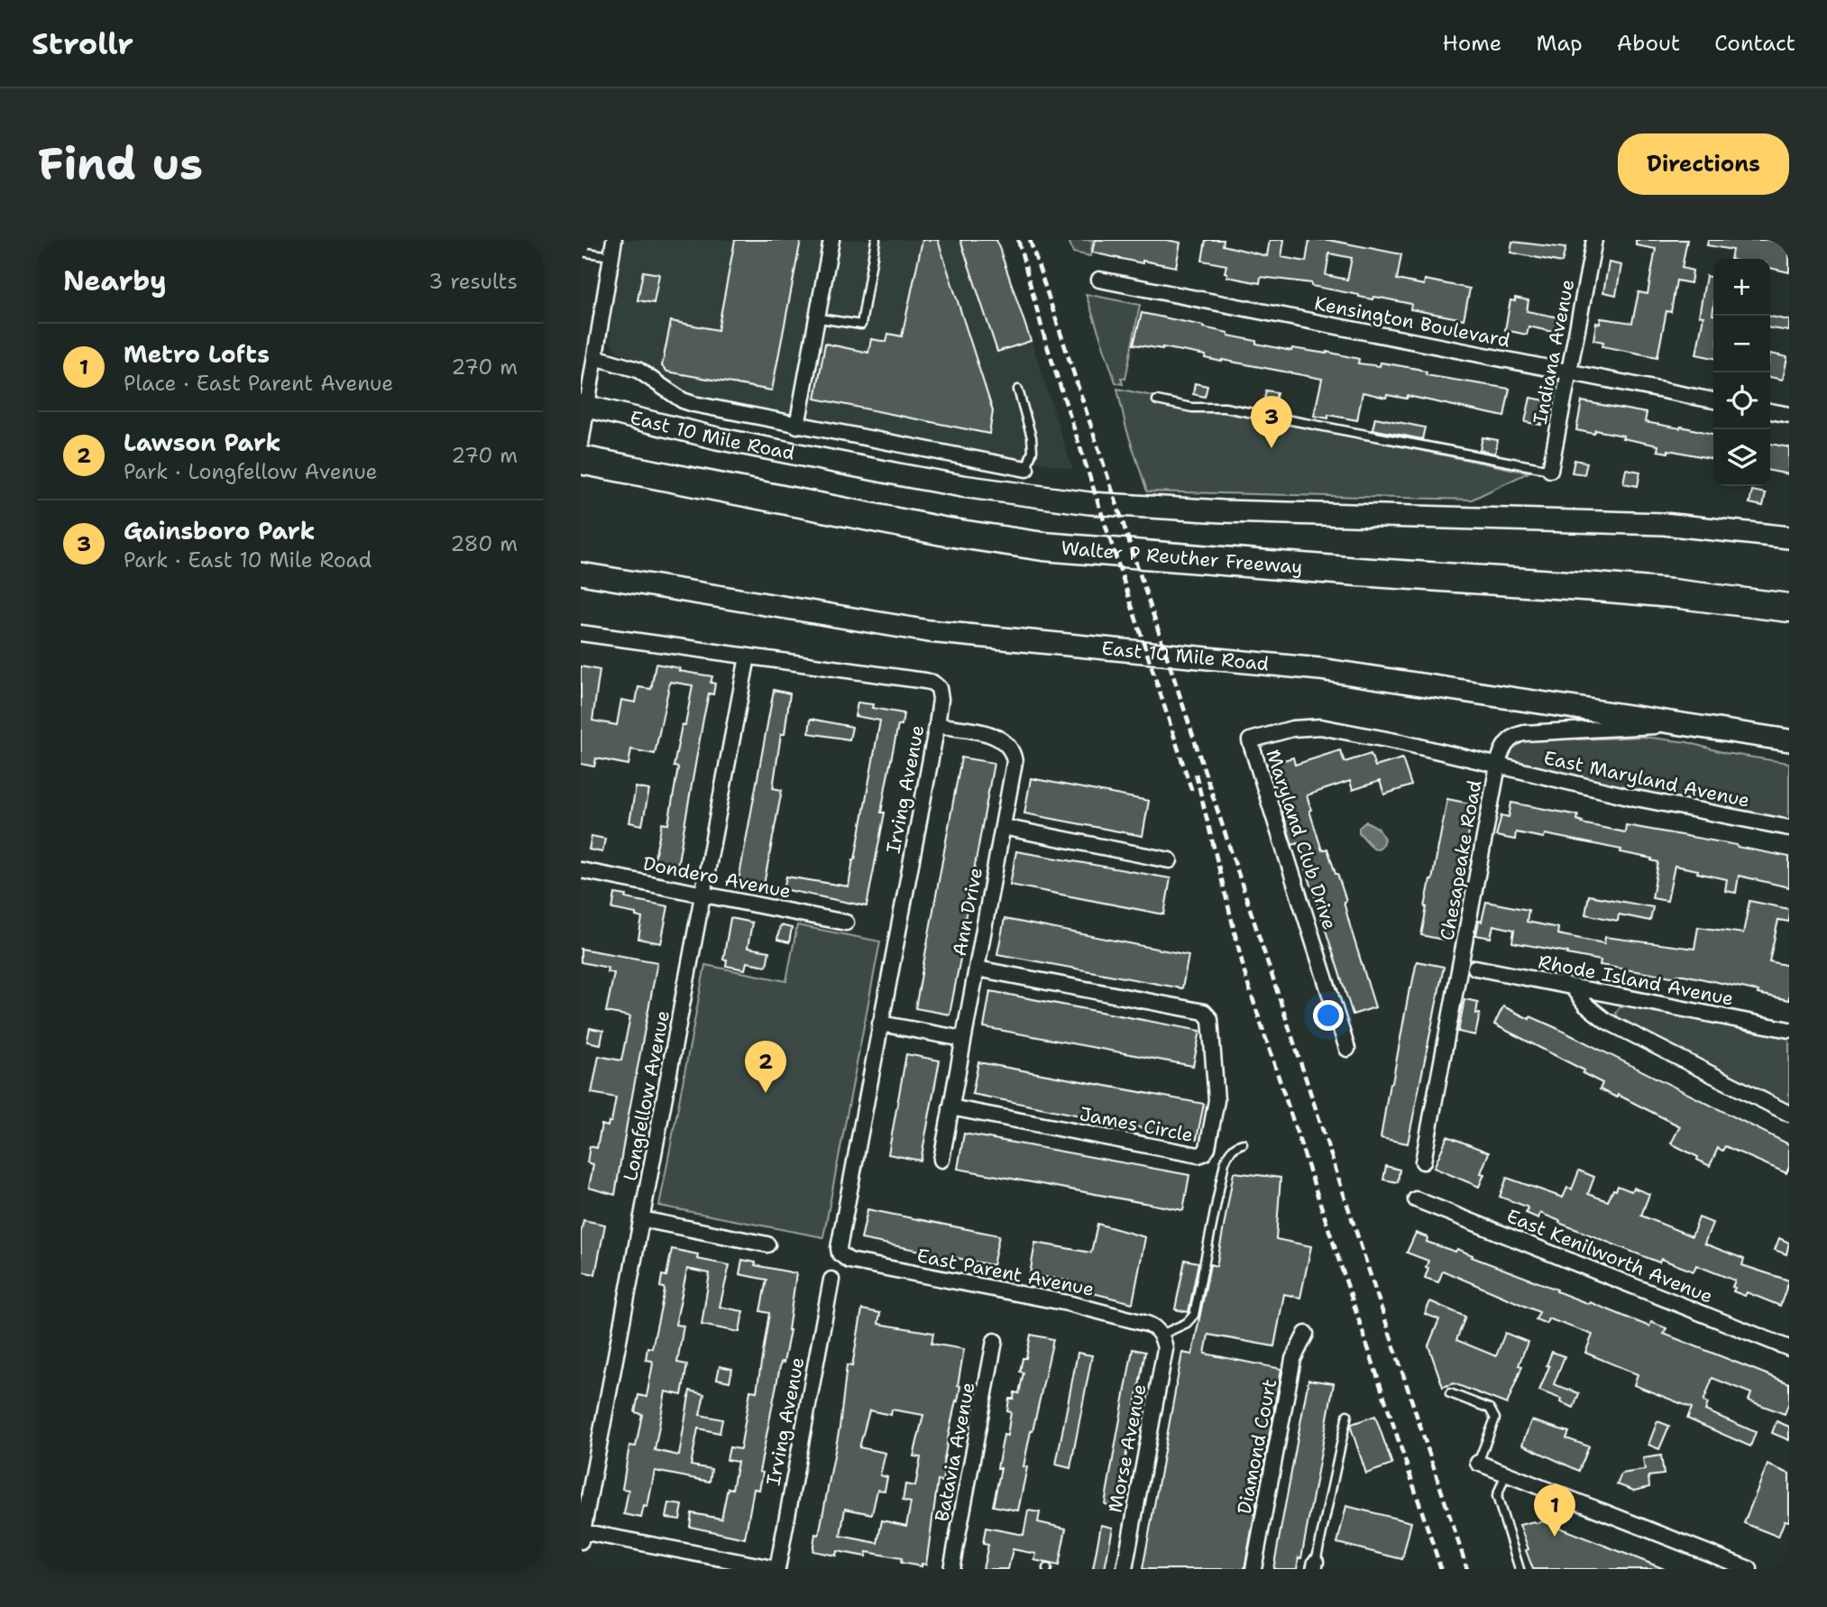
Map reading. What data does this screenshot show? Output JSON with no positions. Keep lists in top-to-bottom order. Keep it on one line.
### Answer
{"streets":{"highway":["Walter P Reuther Freeway"],"main road":["East 10 Mile Road"],"street":["Kensington Boulevard","Indiana Avenue","East Maryland Avenue","Irving Avenue","Maryland Club Drive","Chesapeake Road","Dondero Avenue","Ann Drive","Rhode Island Avenue","Longfellow Avenue","James Circle","East Kenilworth Avenue","East Parent Avenue","Diamond Court","Morse Avenue","Batavia Avenue"]},"crossings":[["Kensington Boulevard","Indiana Avenue"],["East 10 Mile Road","Chesapeake Road"],["East Maryland Avenue","Maryland Club Drive"],["East Maryland Avenue","Chesapeake Road"],["Irving Avenue","Ann Drive"],["Irving Avenue","Longfellow Avenue"],["Irving Avenue","East Parent Avenue"],["Maryland Club Drive","Chesapeake Road"],["Dondero Avenue","Longfellow Avenue"],["Ann Drive","James Circle"],["East Parent Avenue","Morse Avenue"]],"page":{"header":"Strollr","nav":["Home","Map","About","Contact"],"buttons":"Directions","title":"Find us","heading":["Nearby","3 results"],"map_buttons":["+","−"],"list":[{"mark":"1","name":"Metro Lofts","note":"Place · East Parent Avenue","value":"270 m"},{"mark":"2","name":"Lawson Park","note":"Park · Longfellow Avenue","value":"270 m"},{"mark":"3","name":"Gainsboro Park","note":"Park · East 10 Mile Road","value":"280 m"}],"pins":["3","2","1"]}}
